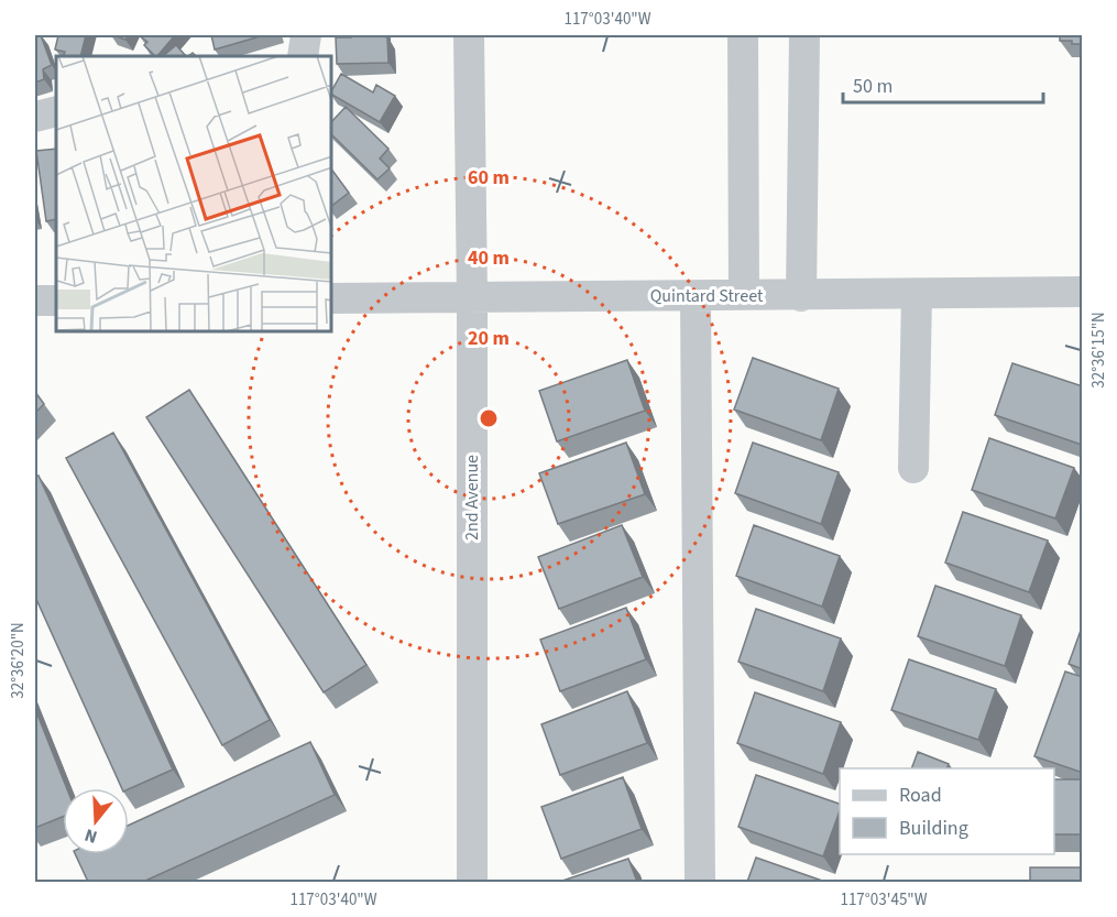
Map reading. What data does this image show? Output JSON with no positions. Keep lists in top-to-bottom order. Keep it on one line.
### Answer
{"streets":{"street":["Quintard Street","2nd Avenue"]},"crossings":[["Quintard Street","2nd Avenue"]],"legend":["Road","Building"],"scale_bar":"50 m","north":"bottom","coordinates":["117°03'40\"W","32°36'15\"N","32°36'20\"N","117°03'45\"W"],"rings":["60 m","40 m","20 m"]}
